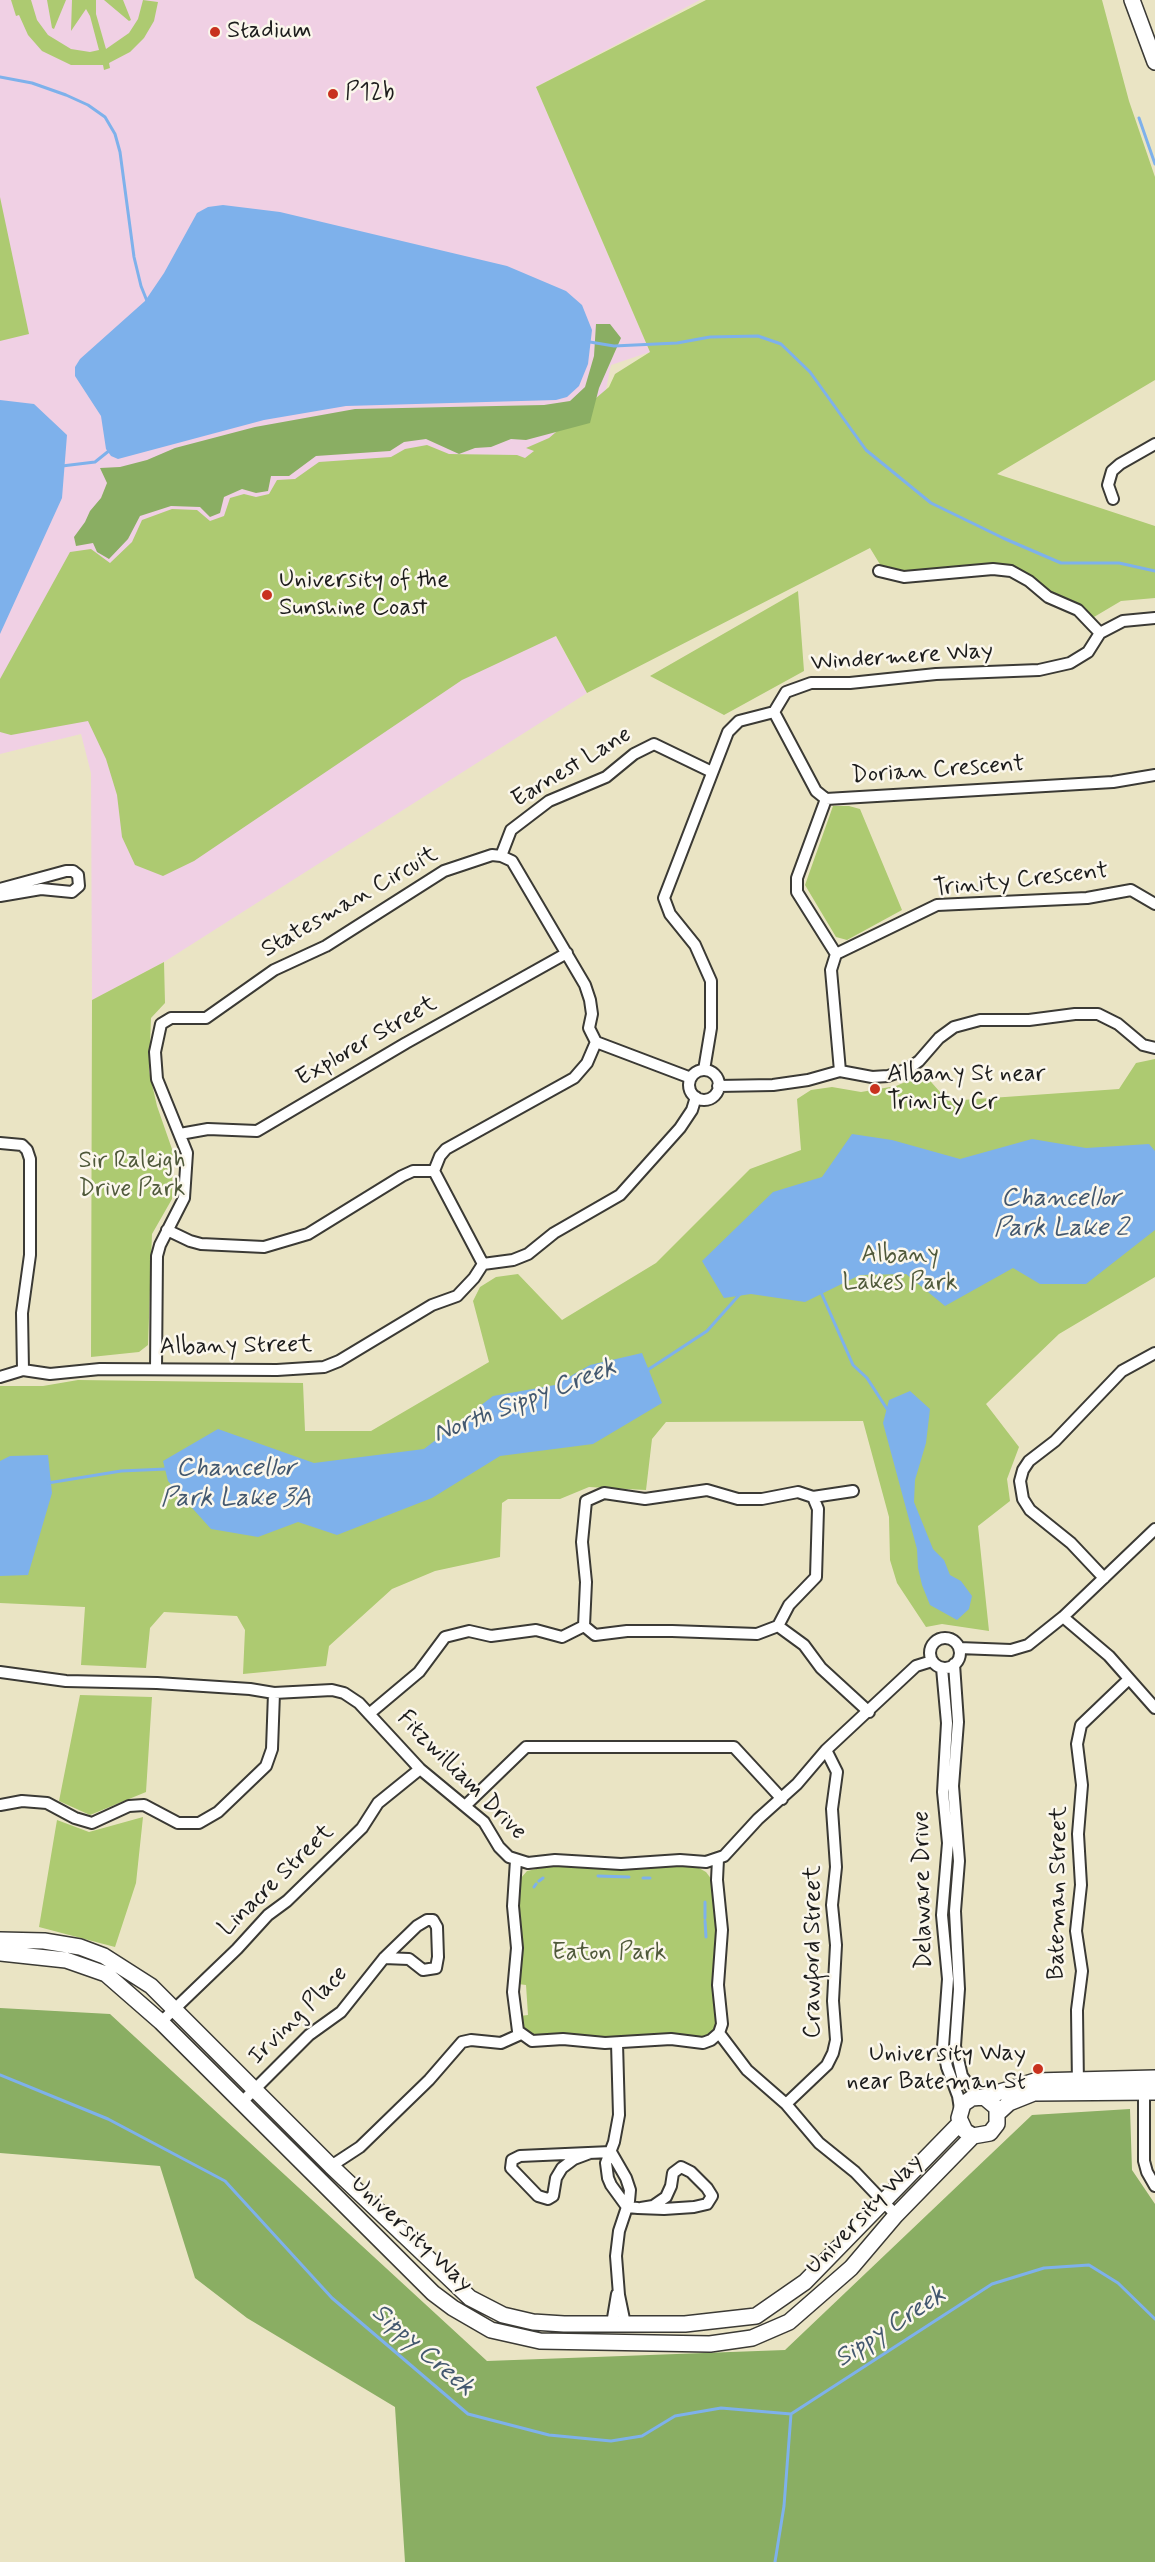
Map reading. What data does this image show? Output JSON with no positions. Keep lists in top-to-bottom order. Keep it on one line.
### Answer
{"streets":{"street":["Windermere Way","Earnest Lane","Dorian Crescent","Trinity Crescent","Statesman Circuit","Explorer Street","Albany Street","Fitzwilliam Drive","Linacre Street","Delaware Drive","Bateman Street","Crawford Street","Irving Place","University Way"]},"crossings":[["Windermere Way","Dorian Crescent"],["Earnest Lane","Statesman Circuit"],["Statesman Circuit","Explorer Street"],["Fitzwilliam Drive","Linacre Street"],["Linacre Street","University Way"],["Delaware Drive","University Way"],["Irving Place","University Way"]],"water":["Chancellor Park Lake 2","North Sippy Creek","Chancellor Park Lake 3A","Sippy Creek"],"parks":["Sir Raleigh Drive Park","Albany Lakes Park","Eaton Park"],"places":["Stadium","P12b","University of the Sunshine Coast","Albany St near Trinity Cr","University Way near Bateman St"]}
